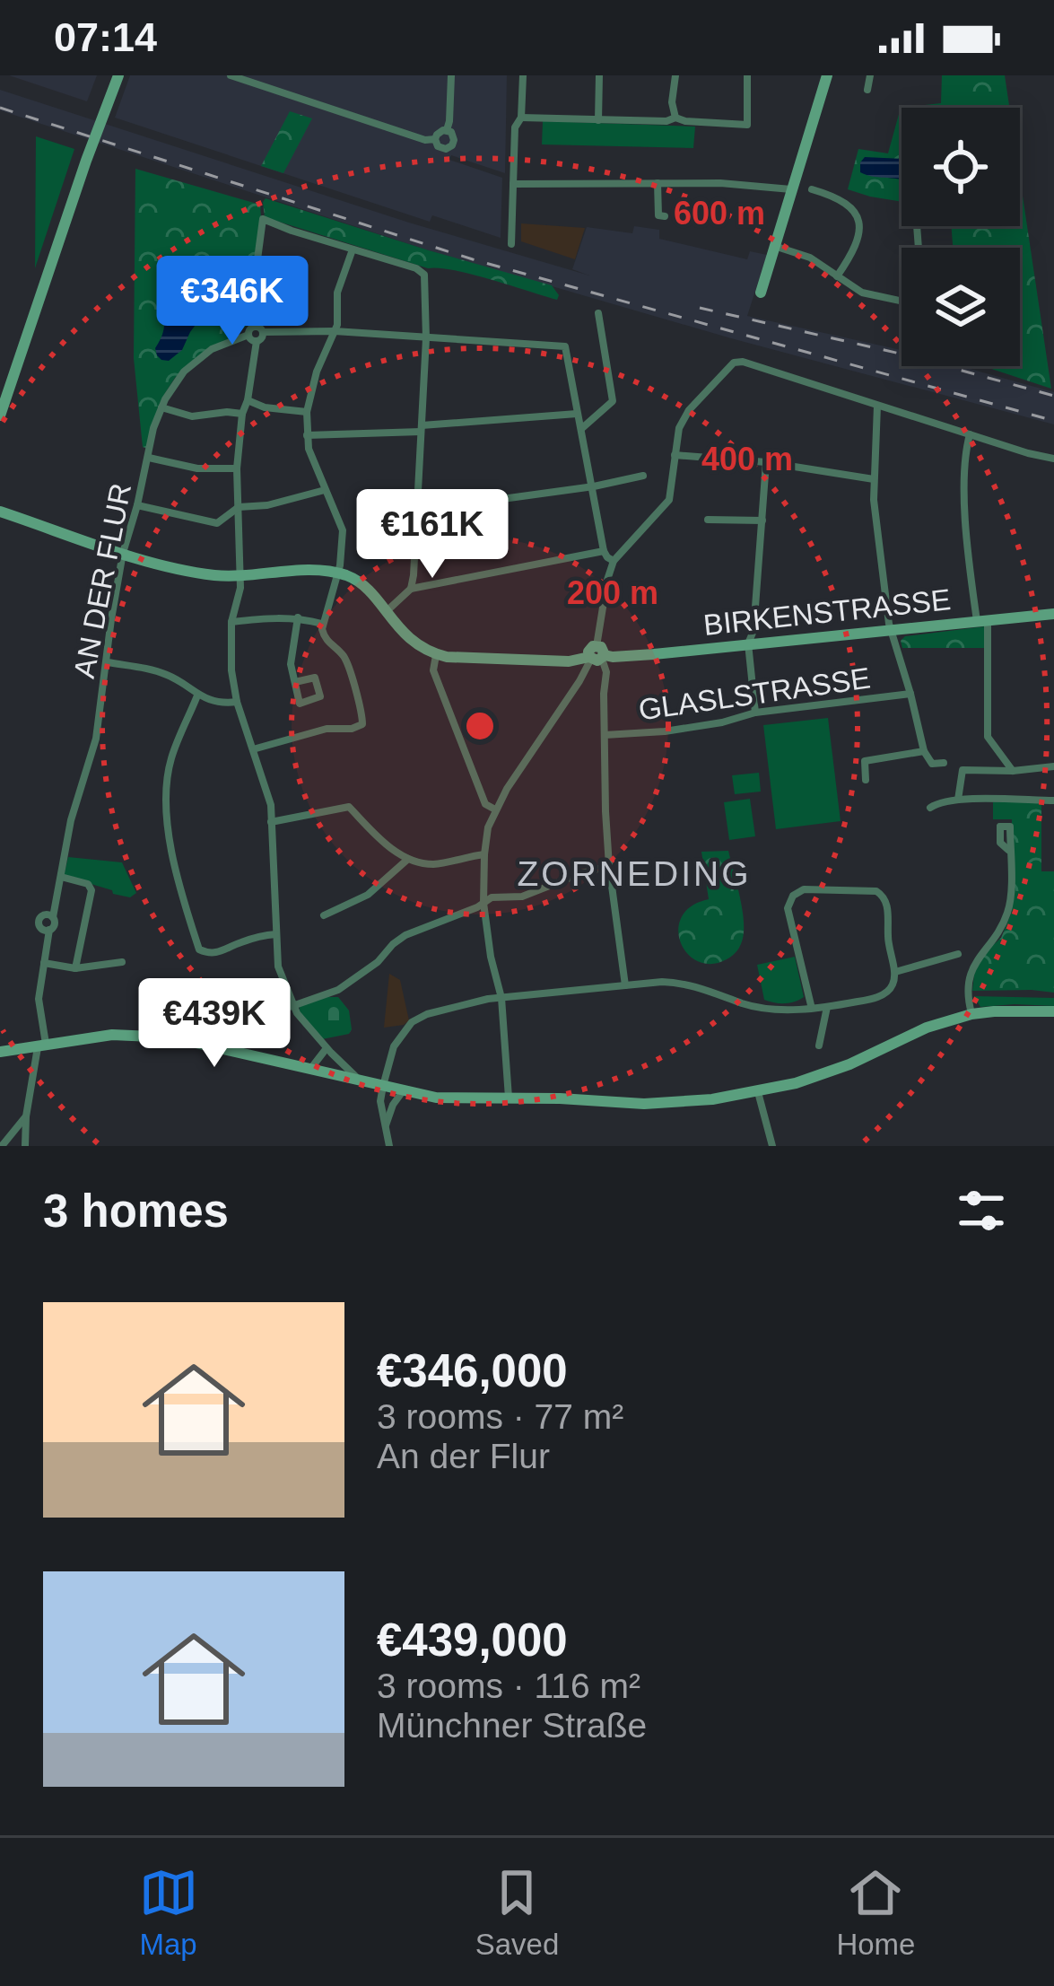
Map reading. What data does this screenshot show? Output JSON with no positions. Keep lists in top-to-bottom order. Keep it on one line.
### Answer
{"streets":{"street":["AN DER FLUR","BIRKENSTRASSE","GLASLSTRASSE"]},"districts":["ZORNEDING"],"page":{"status":"07:14","price":["€346K","€161K","€439K"],"heading":"3 homes","list":[{"name":"€346,000","note":"3 rooms · 77 m² · An der Flur"},{"name":"€439,000","note":"3 rooms · 116 m² · Münchner Straße"}],"tabs":["Map","Saved","Home"]},"rings":["600 m","400 m","200 m"]}
